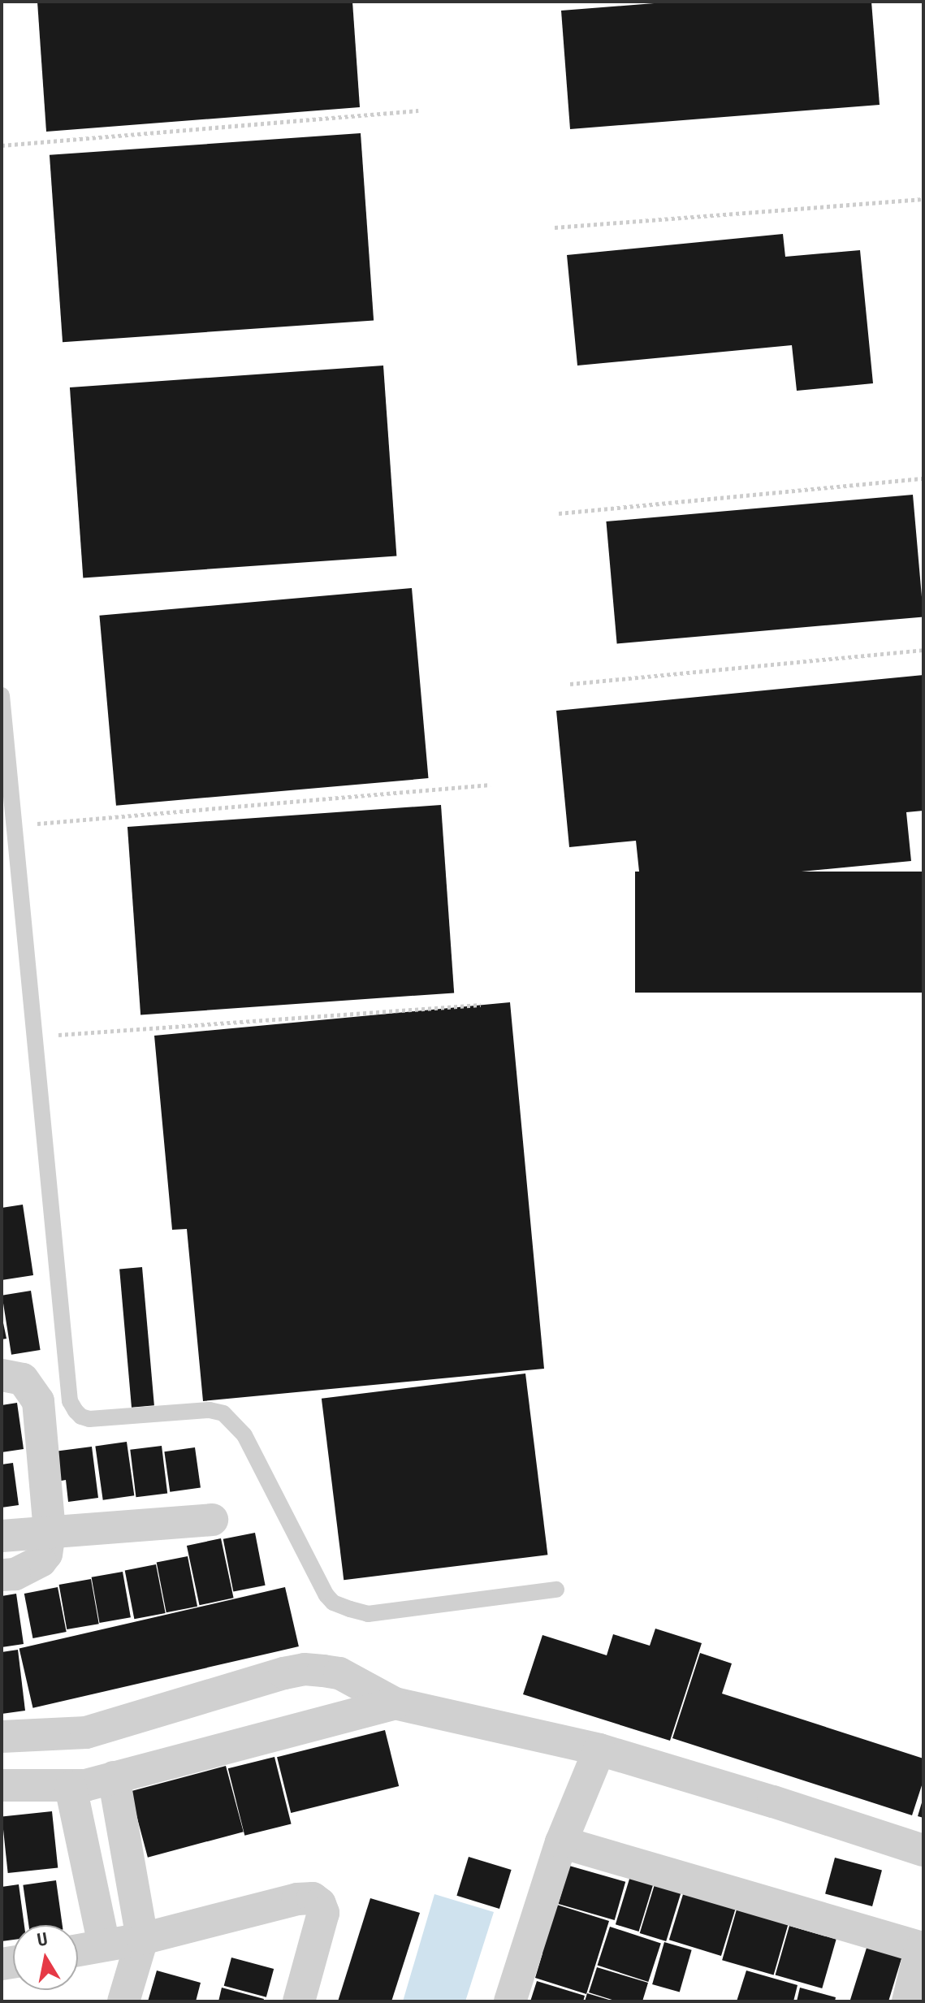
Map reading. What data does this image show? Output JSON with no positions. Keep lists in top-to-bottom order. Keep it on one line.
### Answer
{"north":"top"}
